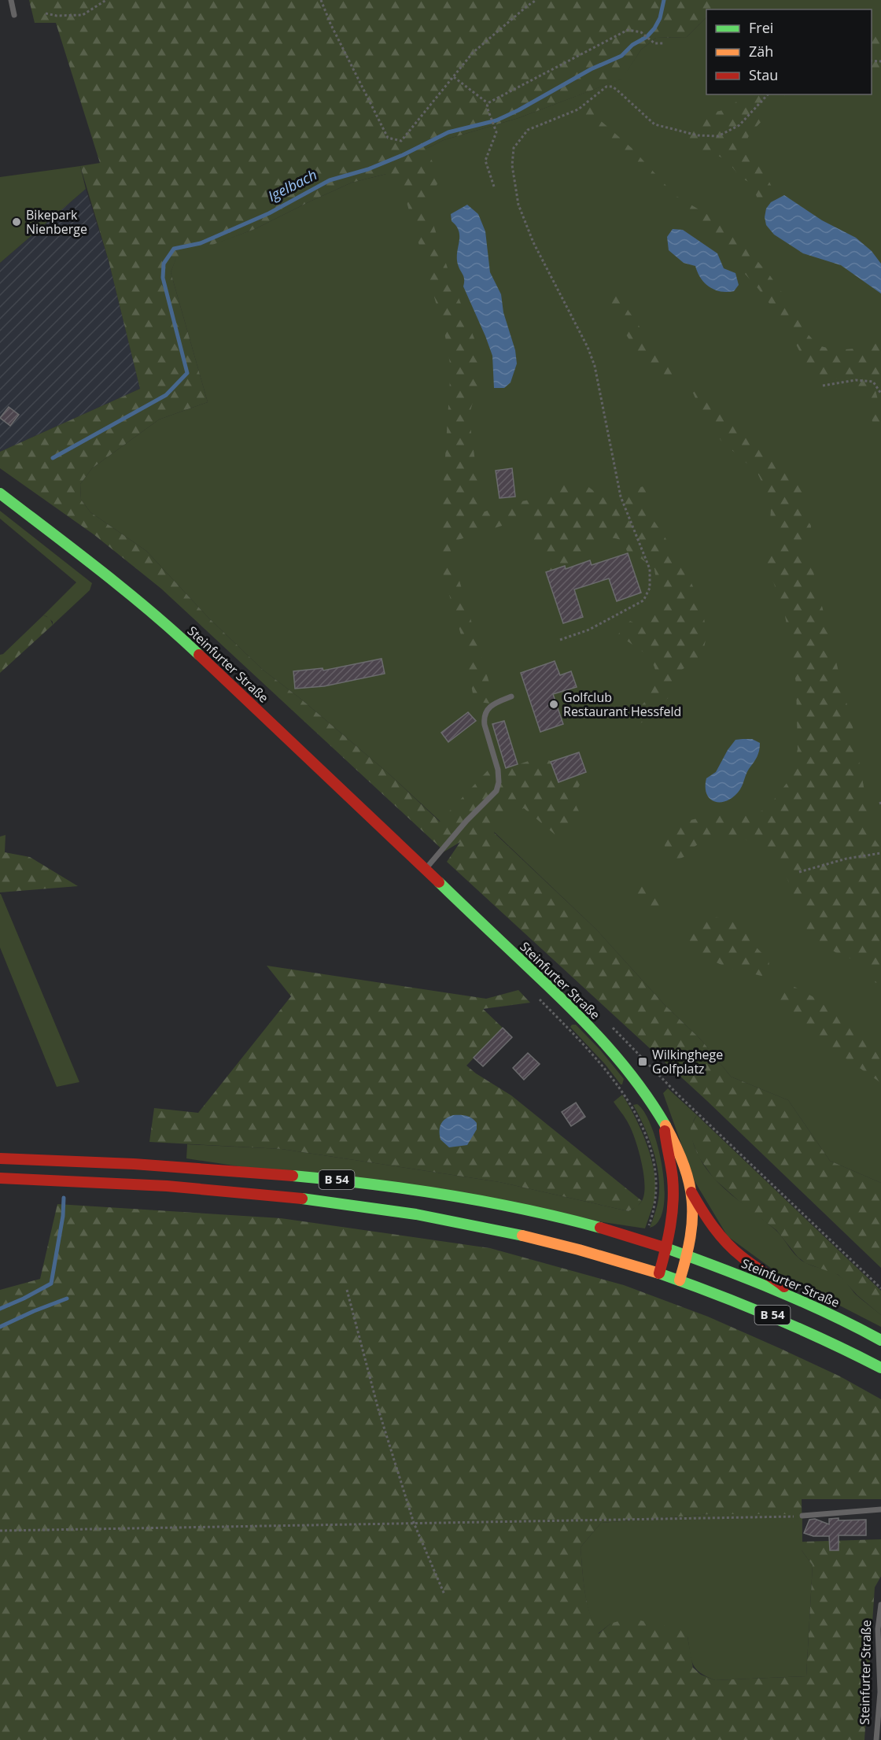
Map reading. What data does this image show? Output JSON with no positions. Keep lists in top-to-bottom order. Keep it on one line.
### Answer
{"streets":{"main road":["Steinfurter Straße","B 54"]},"crossings":[["Steinfurter Straße","B 54"]],"water":["Igelbach"],"places":{"other":["Bikepark Nienberge","Golfclub Restaurant Hessfeld"],"transit":["Wilkinghege Golfplatz"]},"legend":["Frei","Zäh","Stau"]}
